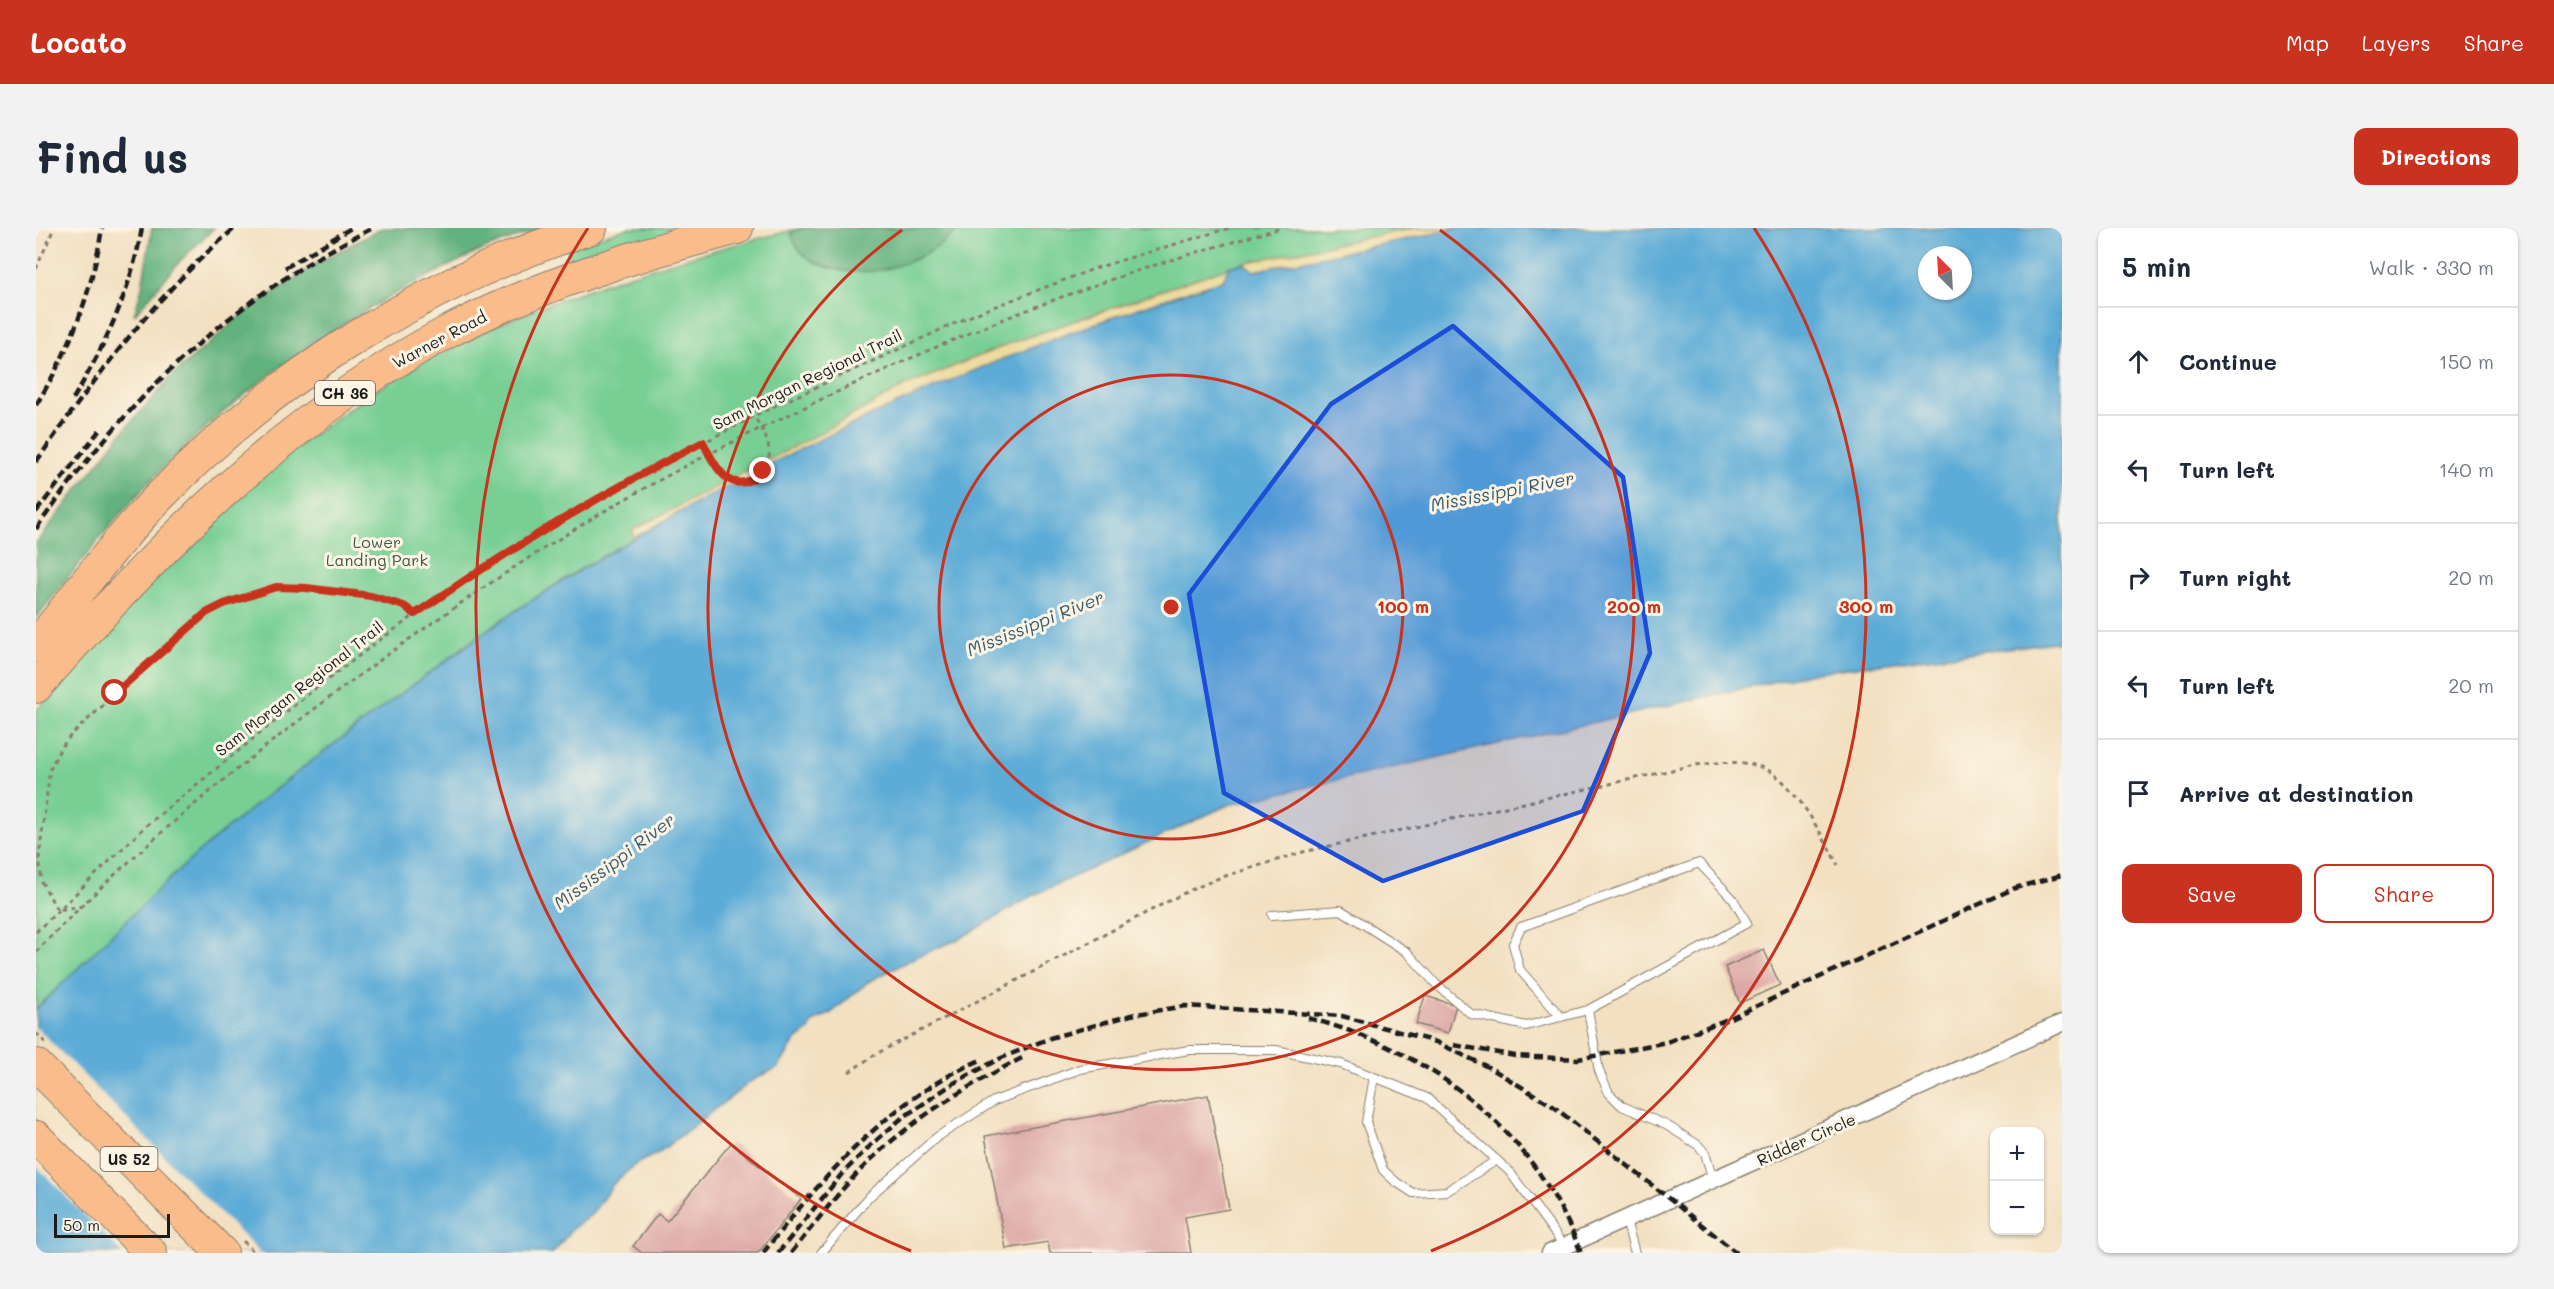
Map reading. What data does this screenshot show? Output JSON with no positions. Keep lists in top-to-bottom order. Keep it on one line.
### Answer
{"streets":{"highway":["Warner Road","CH 36","US 52"],"street":["Ridder Circle"],"path":["Sam Morgan Regional Trail"]},"water":["Mississippi River"],"parks":["Lower Landing Park"],"scale_bar":"50 m","north":"top left","page":{"header":"Locato","nav":["Map","Layers","Share"],"buttons":["Directions",["Save","Share"]],"title":"Find us","heading":["5 min","Walk · 330 m"],"list":[["Continue","150 m"],["Turn left","140 m"],["Turn right","20 m"],["Turn left","20 m"],"Arrive at destination"],"map_buttons":["+","−"],"scale":"50 m"},"rings":["100 m","200 m","300 m"]}
